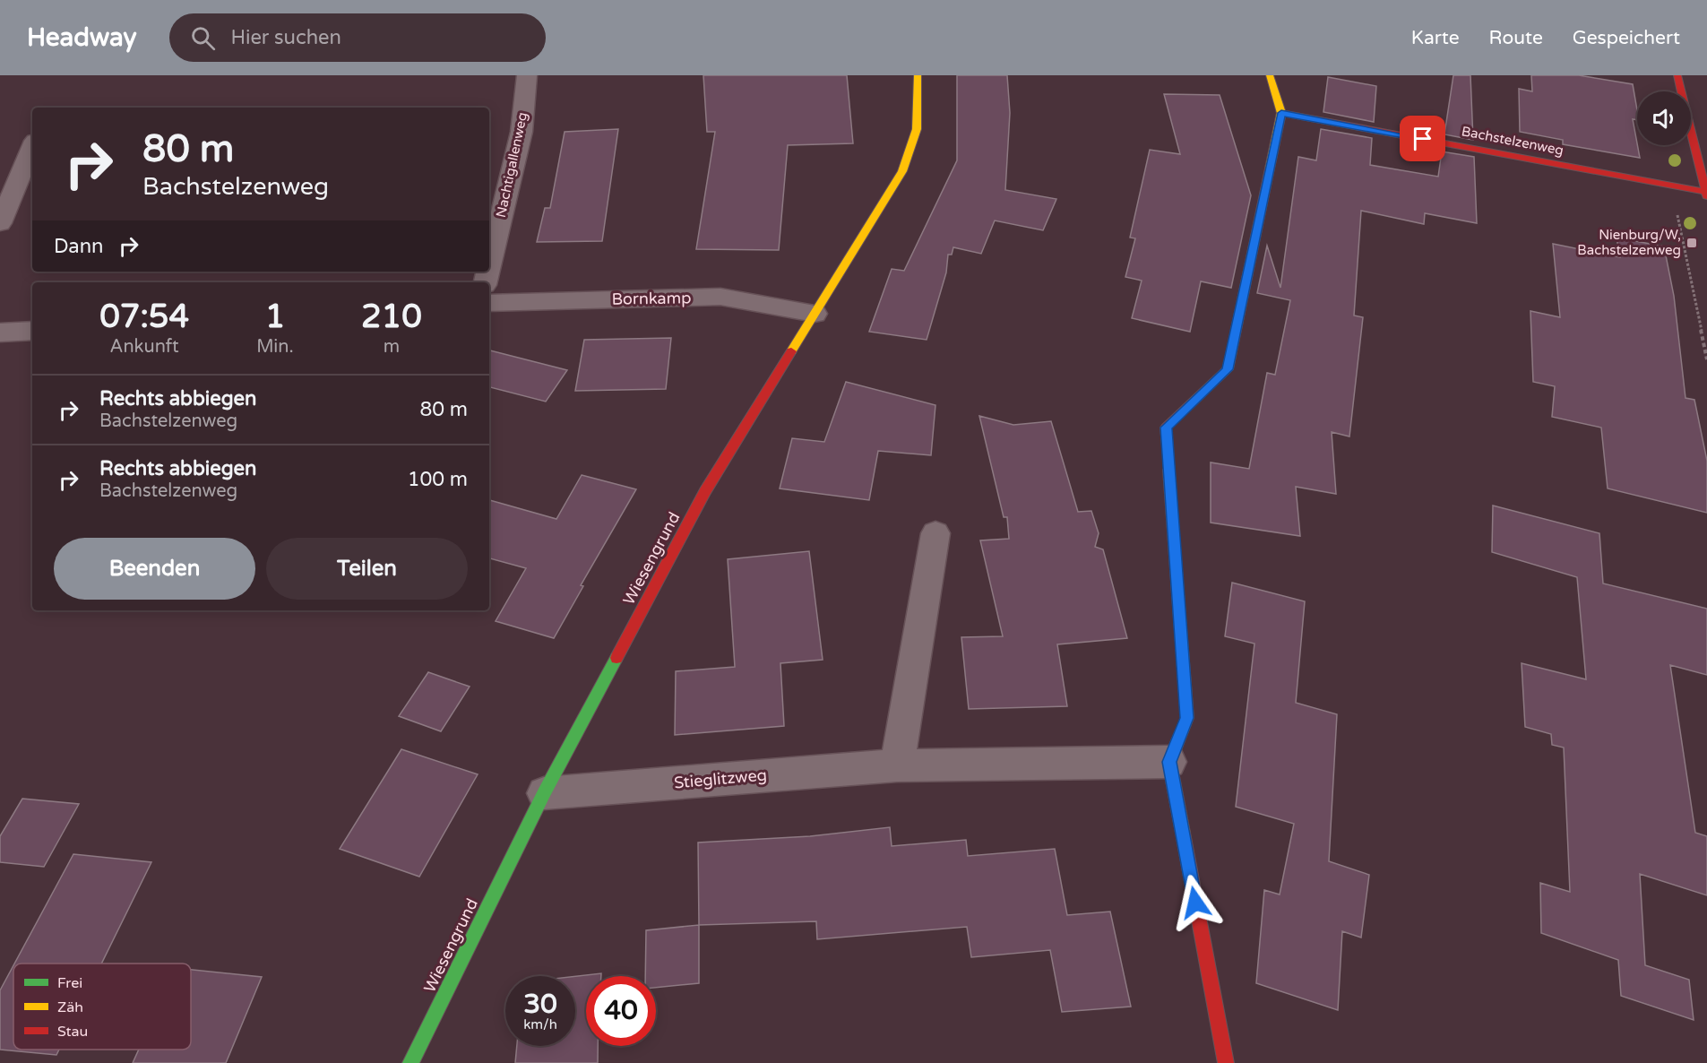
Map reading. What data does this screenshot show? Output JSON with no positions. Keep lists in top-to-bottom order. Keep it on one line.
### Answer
{"streets":{"street":["Bachstelzenweg","Nachtigallenweg","Bornkamp","Wiesengrund","Stieglitzweg"]},"crossings":[["Bornkamp","Wiesengrund"],["Wiesengrund","Stieglitzweg"]],"places":{"transit":["Nienburg/W, Bachstelzenweg"]},"legend":["Frei","Zäh","Stau"],"page":{"header":"Headway","search":"Hier suchen","nav":["Karte","Route","Gespeichert"],"turn":["80 m","Bachstelzenweg"],"then":"Dann","eta":["07:54","Ankunft","1","Min.","210","m"],"list":[{"name":"Rechts abbiegen","note":"Bachstelzenweg","value":"80 m"},{"name":"Rechts abbiegen","note":"Bachstelzenweg","value":"100 m"}],"buttons":["Beenden","Teilen"],"speed":"30 km/h","limit":"40"}}
